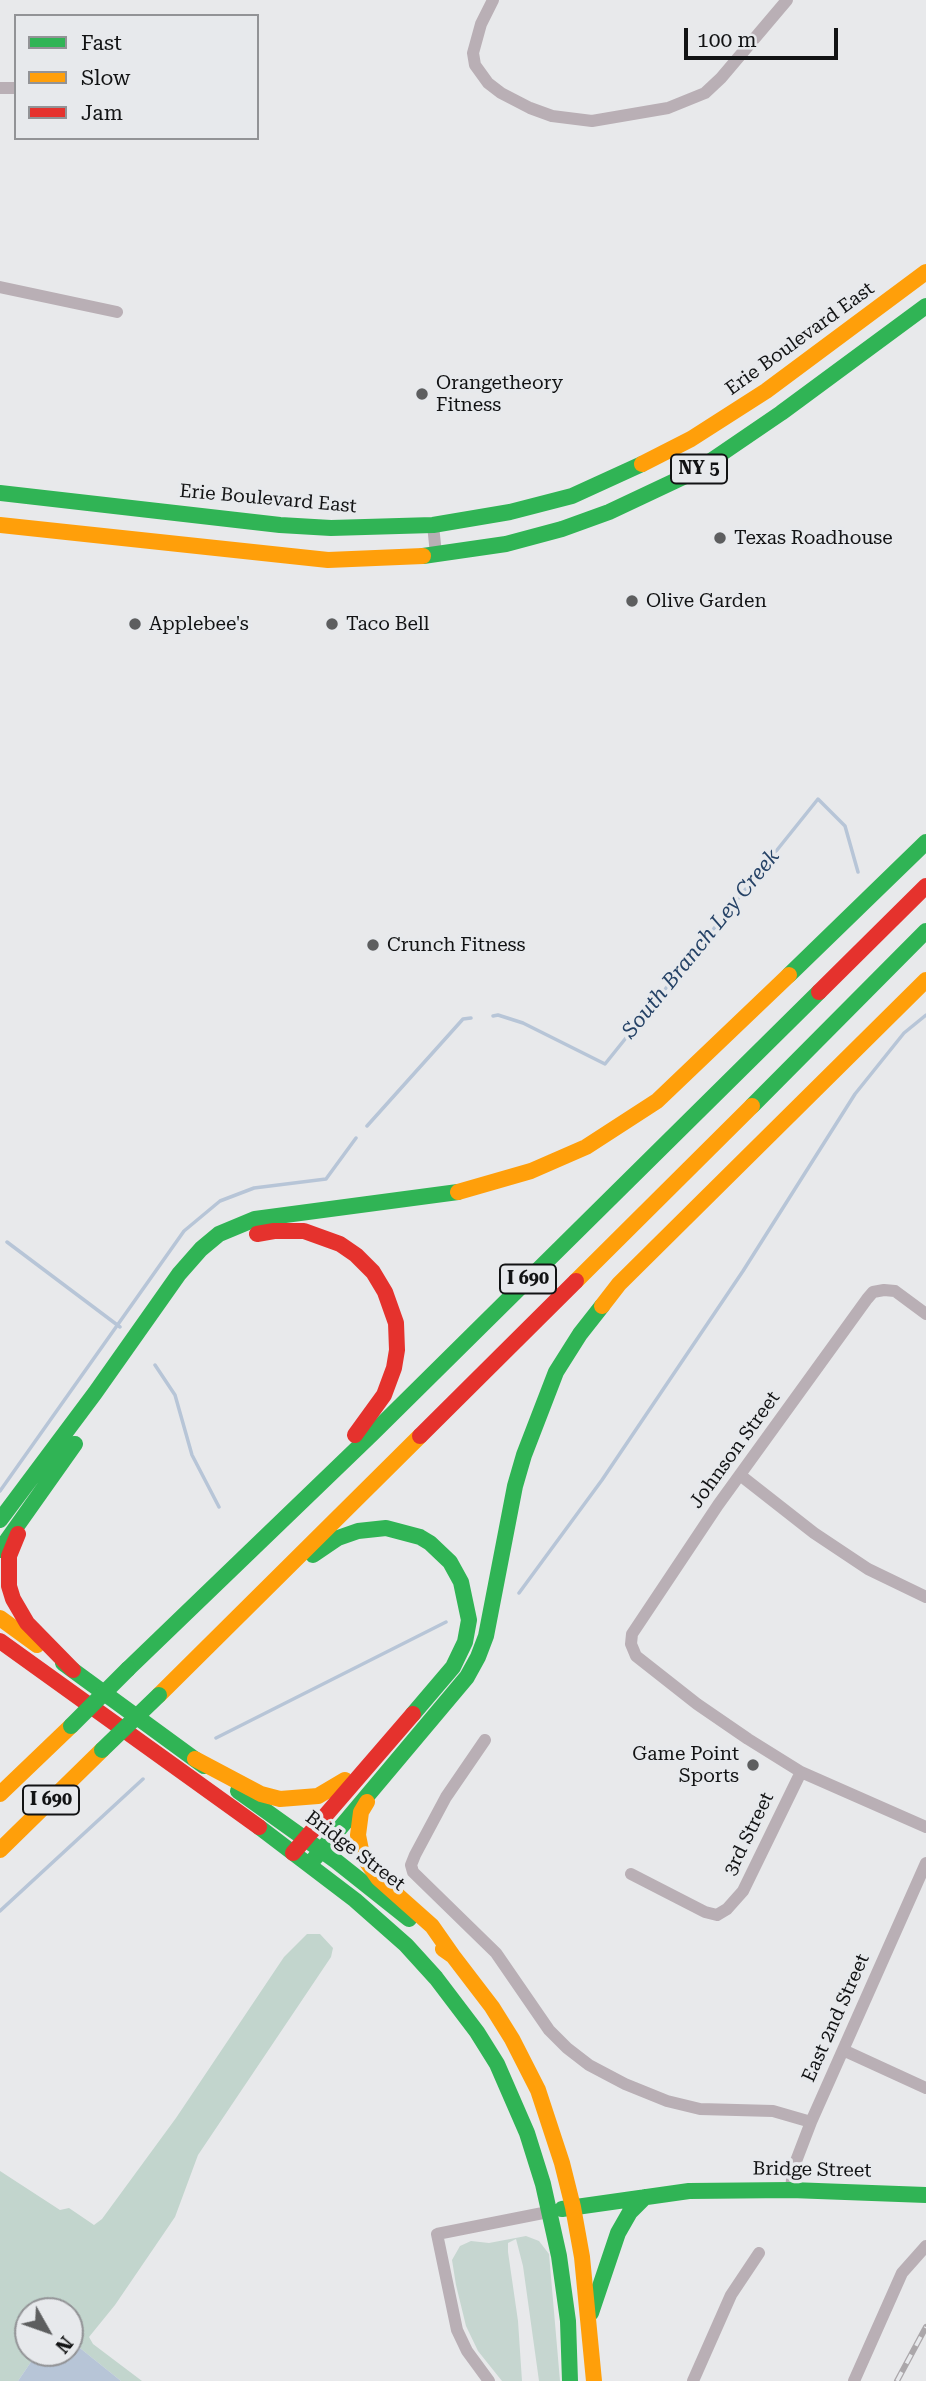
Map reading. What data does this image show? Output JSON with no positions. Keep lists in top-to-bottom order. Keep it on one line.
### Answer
{"streets":{"main road":["Erie Boulevard East","NY 5","I 690","Bridge Street"],"street":["Johnson Street","3rd Street","East 2nd Street"]},"crossings":[["Johnson Street","3rd Street"],["Bridge Street","East 2nd Street"]],"water":["South Branch Ley Creek"],"places":["Orangetheory Fitness","Texas Roadhouse","Olive Garden","Applebee's","Taco Bell","Crunch Fitness","Game Point Sports"],"legend":["Fast","Slow","Jam"],"scale_bar":"100 m","north":"bottom right"}
